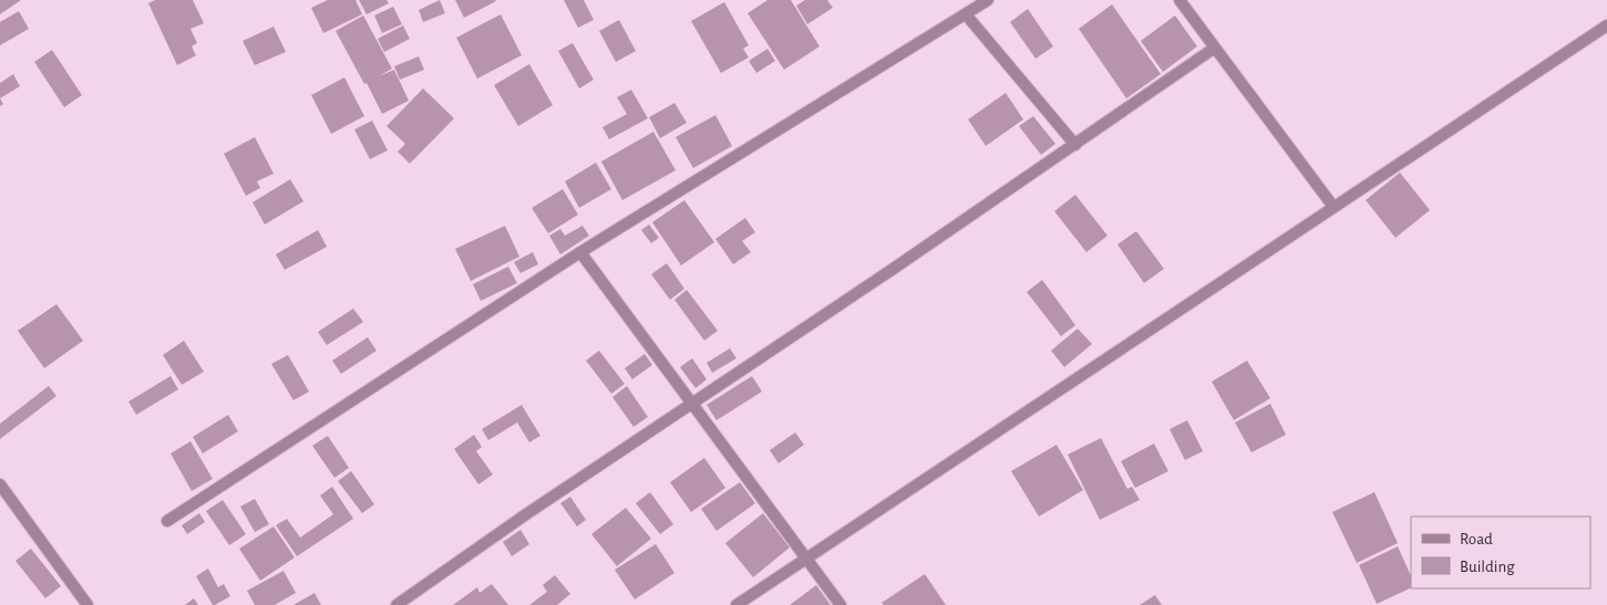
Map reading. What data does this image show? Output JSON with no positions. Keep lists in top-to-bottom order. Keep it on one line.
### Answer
{"legend":["Road","Building"]}
